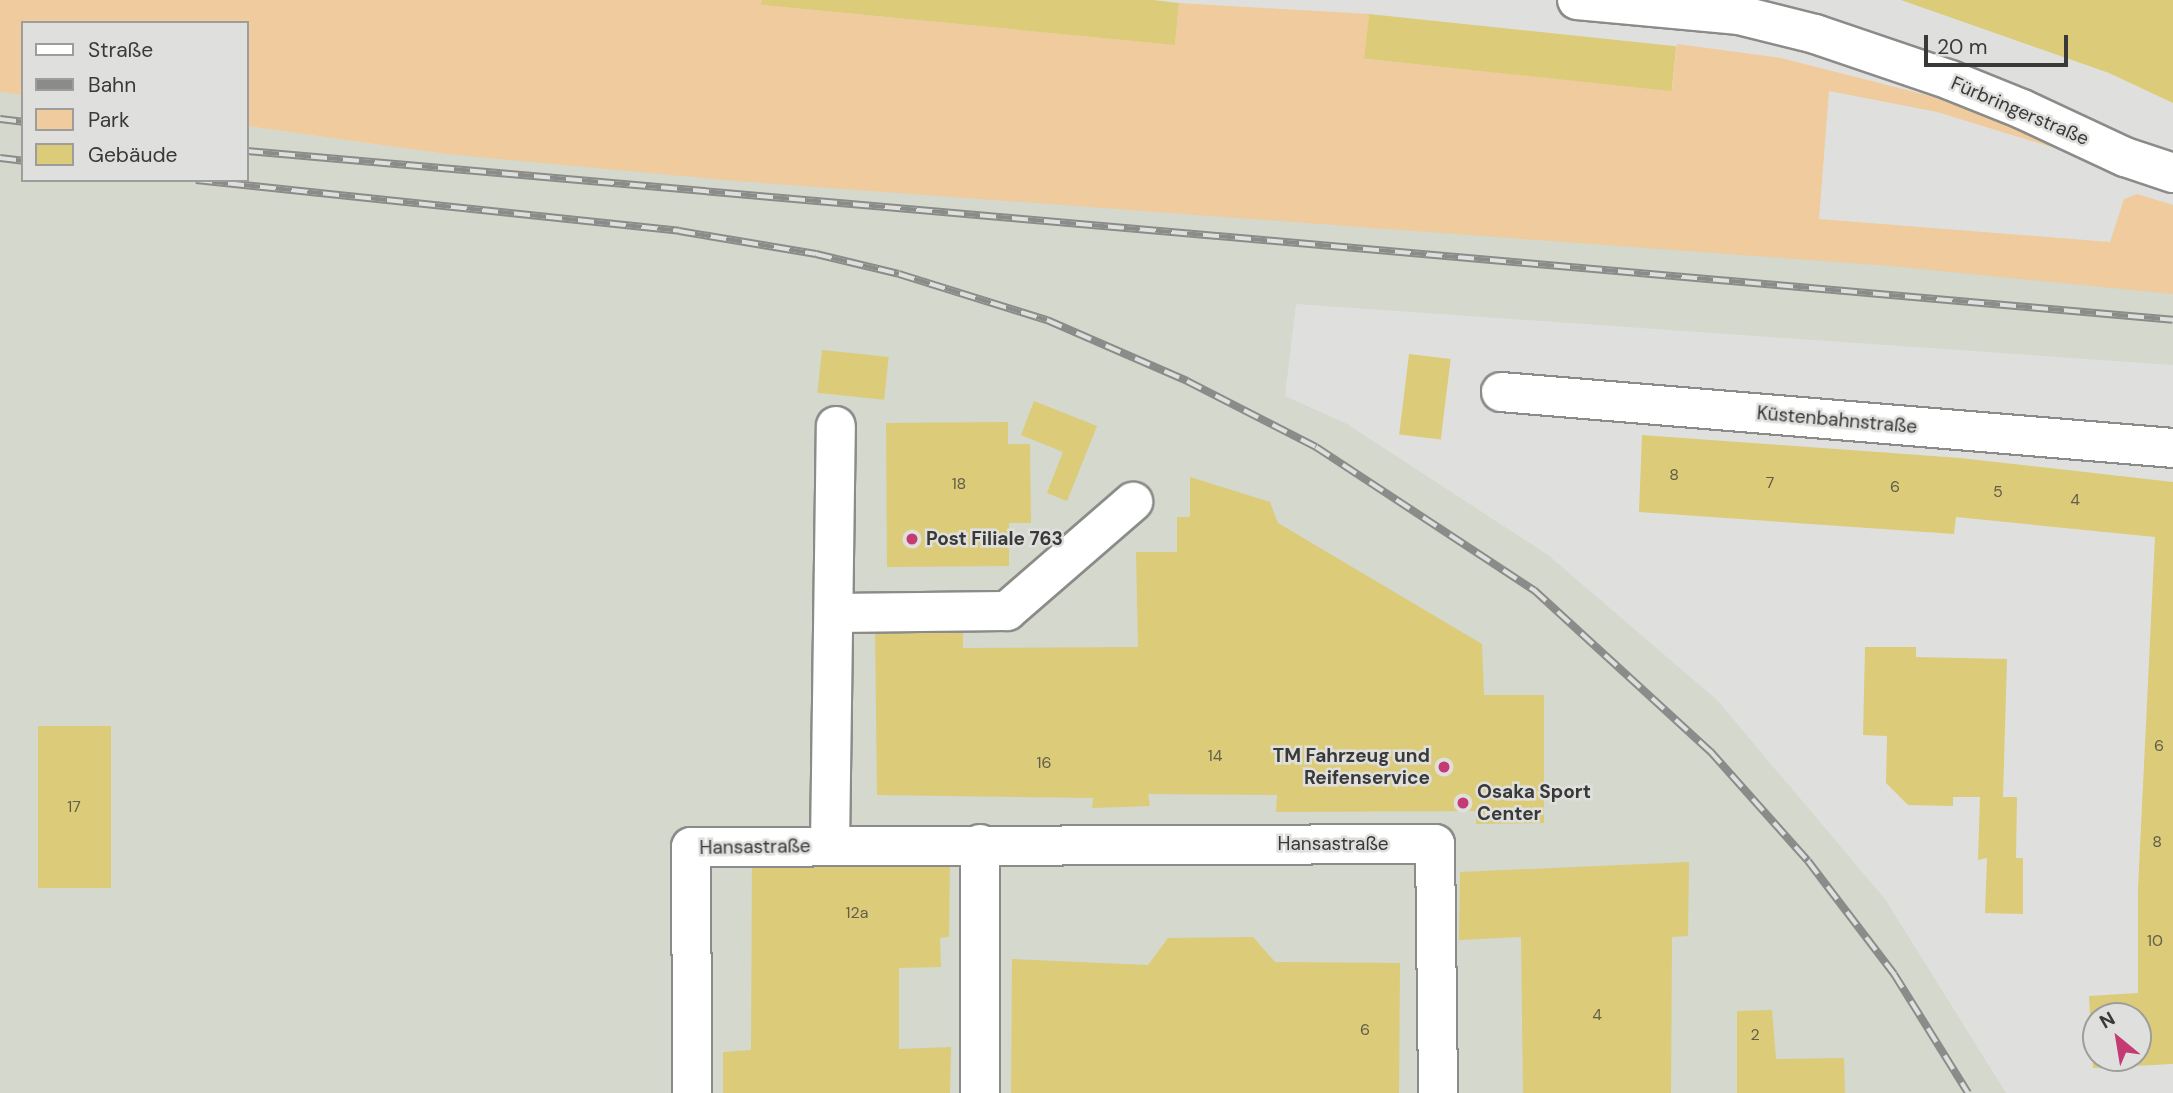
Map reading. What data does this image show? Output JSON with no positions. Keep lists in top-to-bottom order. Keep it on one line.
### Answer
{"streets":{"street":["Fürbringerstraße","Küstenbahnstraße","Hansastraße"]},"places":["Post Filiale 763","TM Fahrzeug und Reifenservice","Osaka Sport Center"],"house_numbers":["8","7","18","6","5","4","6","14","16","17","8","12a","10","4","6","2"],"legend":["Straße","Bahn","Park","Gebäude"],"scale_bar":"20 m","north":"top left"}
